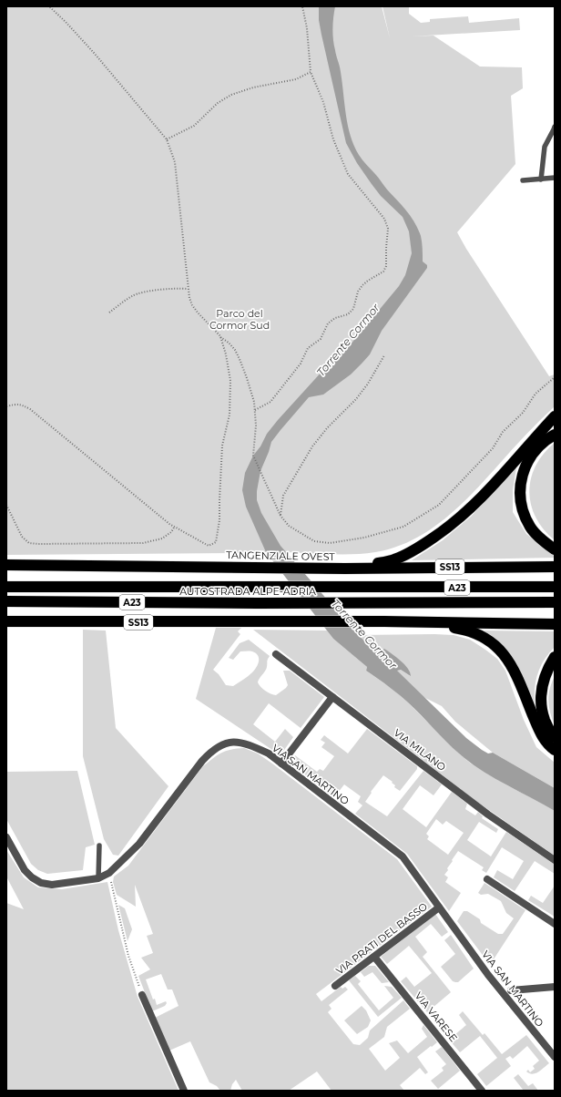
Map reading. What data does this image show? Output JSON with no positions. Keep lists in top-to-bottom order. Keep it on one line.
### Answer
{"streets":{"highway":["TANGENZIALE OVEST","SS13","A23","AUTOSTRADA ALPE-ADRIA"],"street":["VIA MILANO","VIA SAN MARTINO","VIA PRATI DEL BASSO","VIA VARESE"]},"crossings":[["VIA SAN MARTINO","VIA PRATI DEL BASSO"],["VIA PRATI DEL BASSO","VIA VARESE"]],"water":["Torrente Cormor"],"parks":["Parco del Cormor Sud"]}
